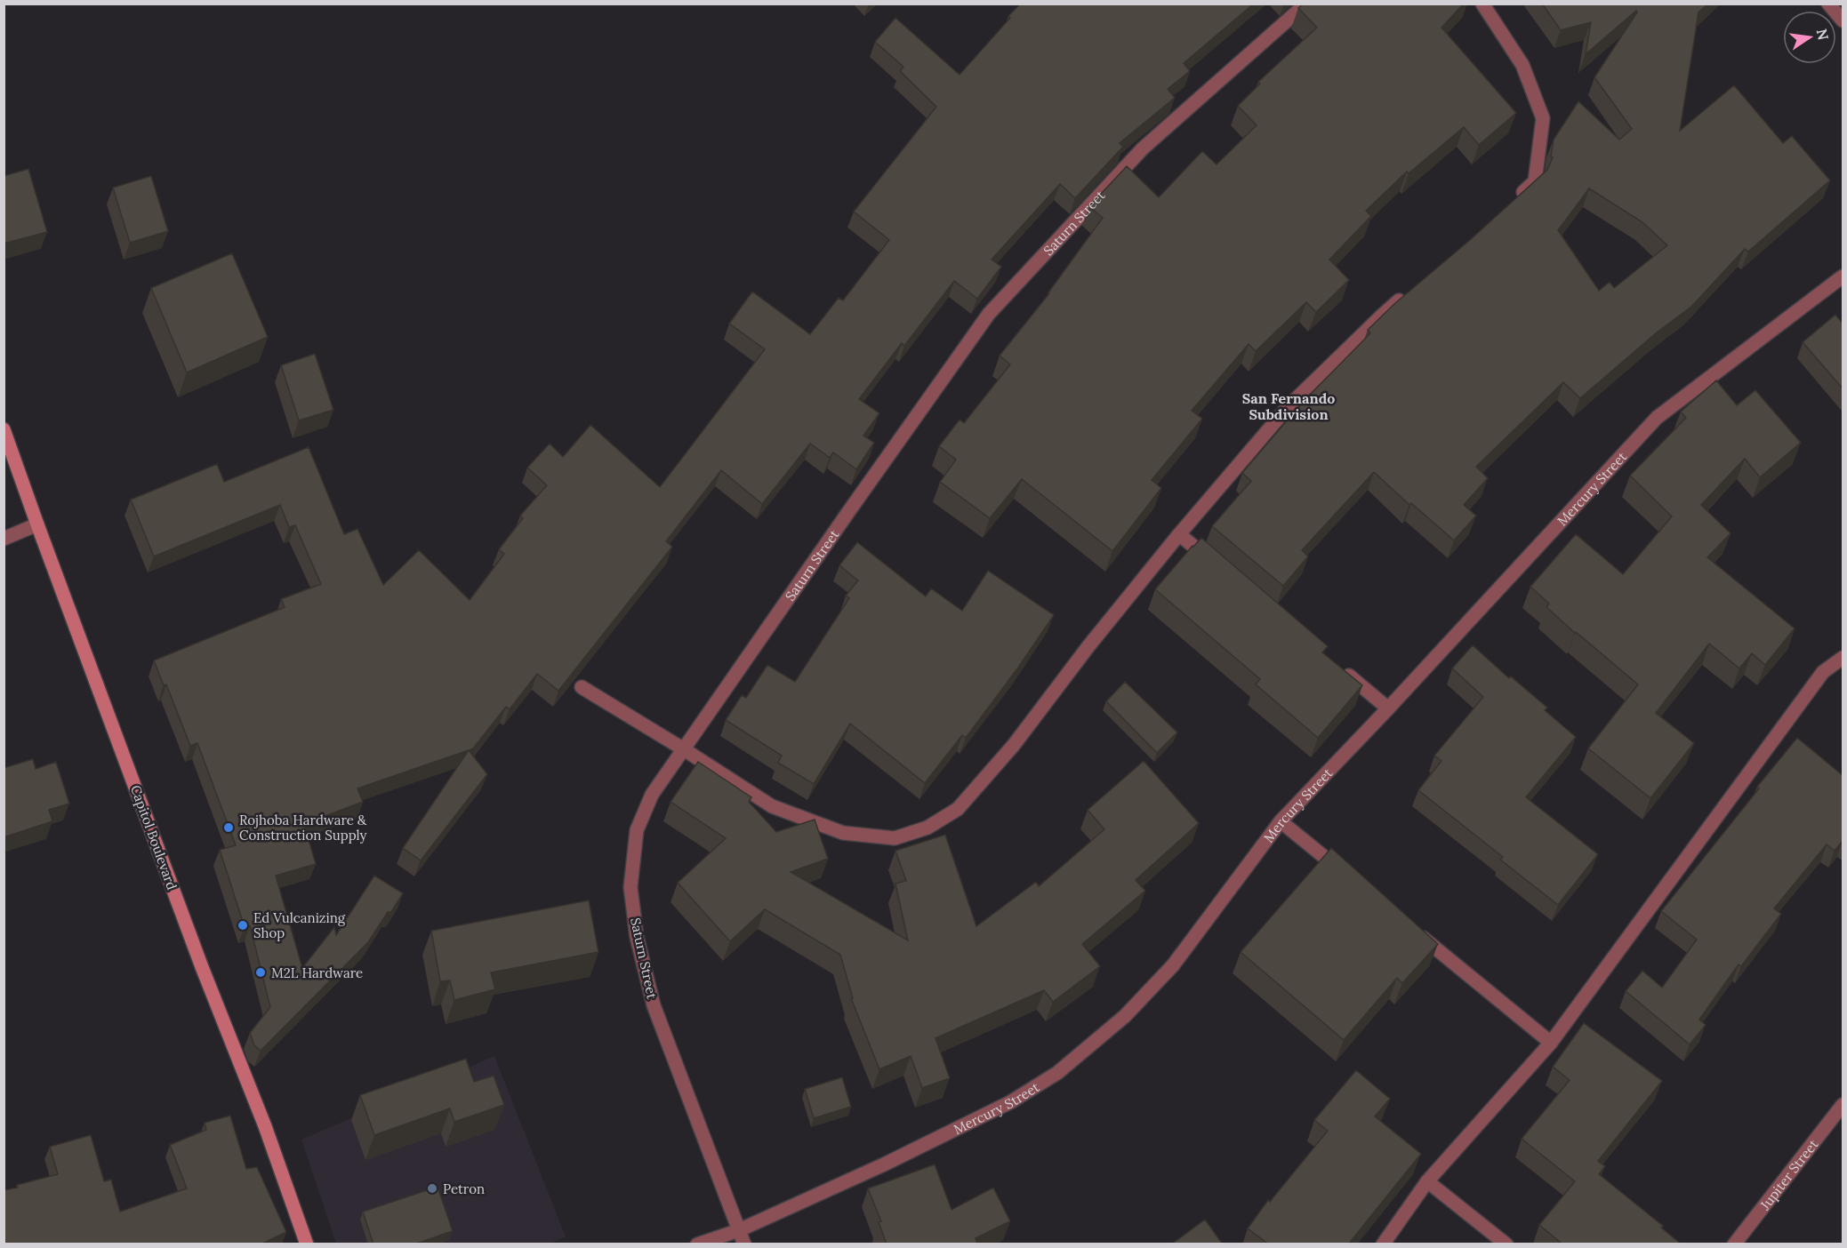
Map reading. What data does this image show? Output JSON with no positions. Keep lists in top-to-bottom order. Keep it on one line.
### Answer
{"streets":{"main road":["Capitol Boulevard"],"street":["Saturn Street","Mercury Street","Jupiter Street"]},"crossings":[["Saturn Street","Mercury Street"]],"districts":["San Fernando Subdivision"],"places":["Rojhoba Hardware & Construction Supply","Ed Vulcanizing Shop","M2L Hardware","Petron"],"north":"right"}
